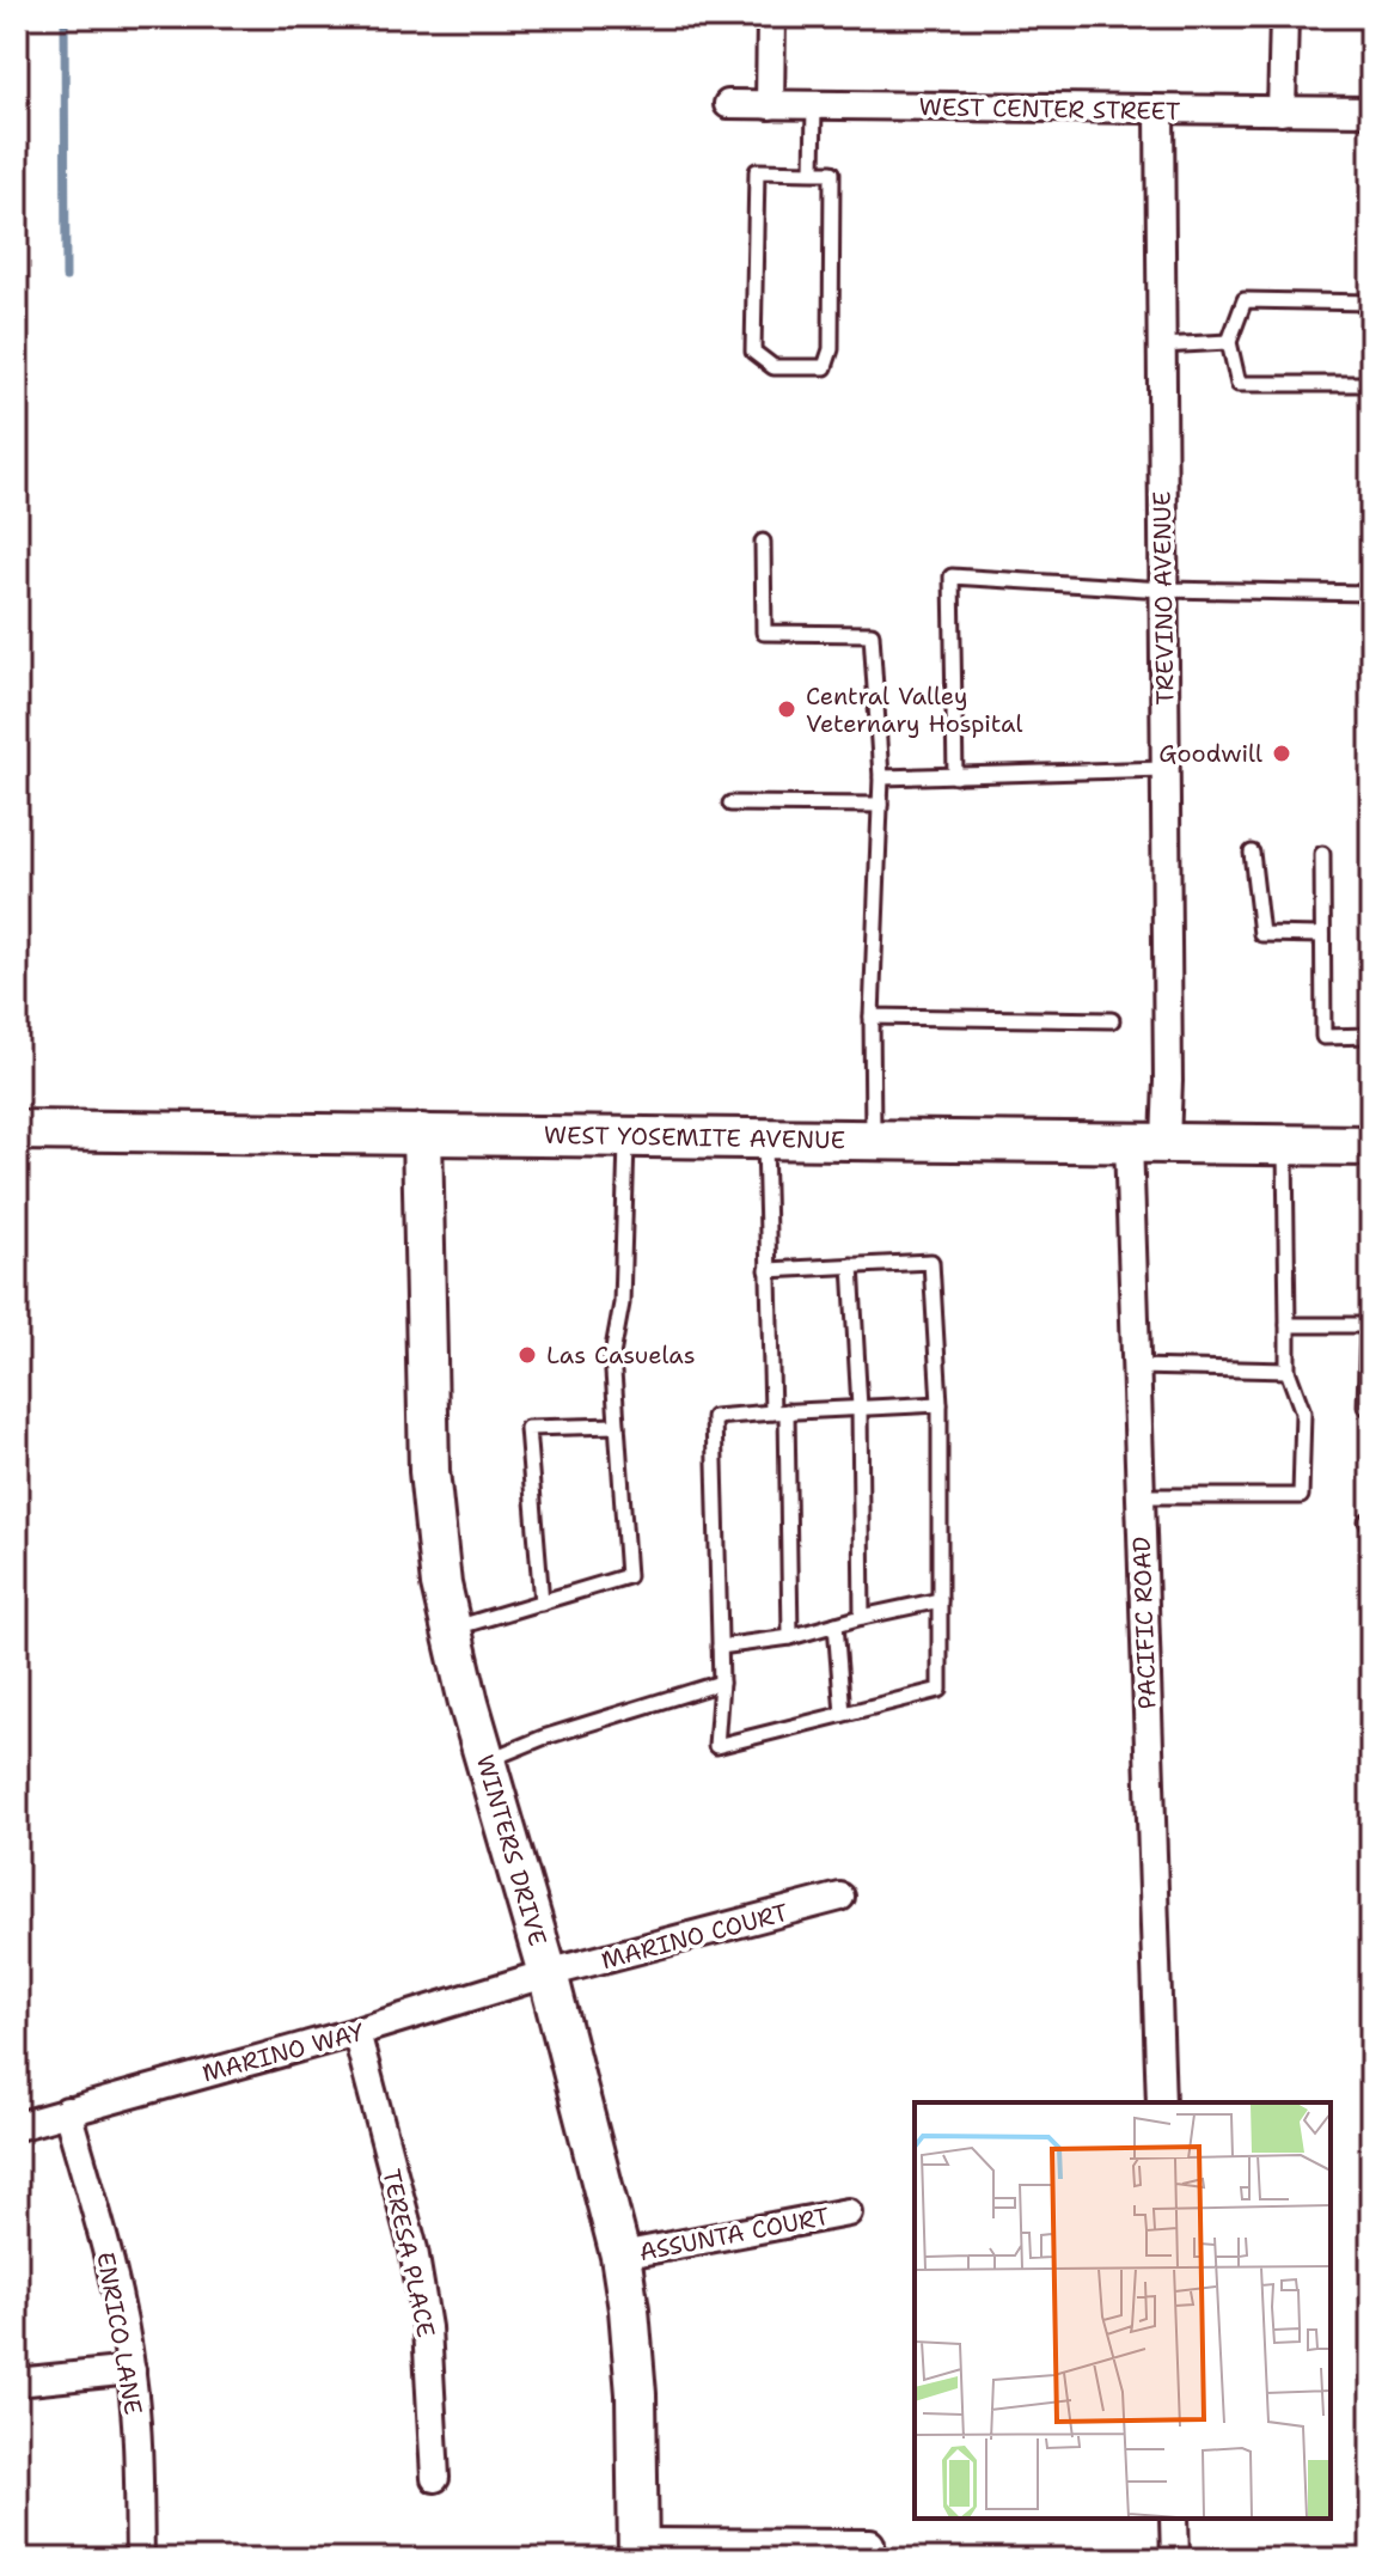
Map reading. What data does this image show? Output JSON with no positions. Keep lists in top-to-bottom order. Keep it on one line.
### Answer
{"streets":{"street":["WEST CENTER STREET","TREVINO AVENUE","WEST YOSEMITE AVENUE","PACIFIC ROAD","WINTERS DRIVE","MARINO COURT","MARINO WAY","ASSUNTA COURT","TERESA PLACE","ENRICO LANE"]},"crossings":[["WEST CENTER STREET","TREVINO AVENUE"],["TREVINO AVENUE","WEST YOSEMITE AVENUE"],["TREVINO AVENUE","PACIFIC ROAD"],["WEST YOSEMITE AVENUE","PACIFIC ROAD"],["WEST YOSEMITE AVENUE","WINTERS DRIVE"],["WINTERS DRIVE","MARINO COURT"],["WINTERS DRIVE","MARINO WAY"],["WINTERS DRIVE","ASSUNTA COURT"],["MARINO COURT","MARINO WAY"],["MARINO WAY","TERESA PLACE"],["MARINO WAY","ENRICO LANE"]],"places":["Central Valley Veternary Hospital","Goodwill","Las Casuelas"]}
